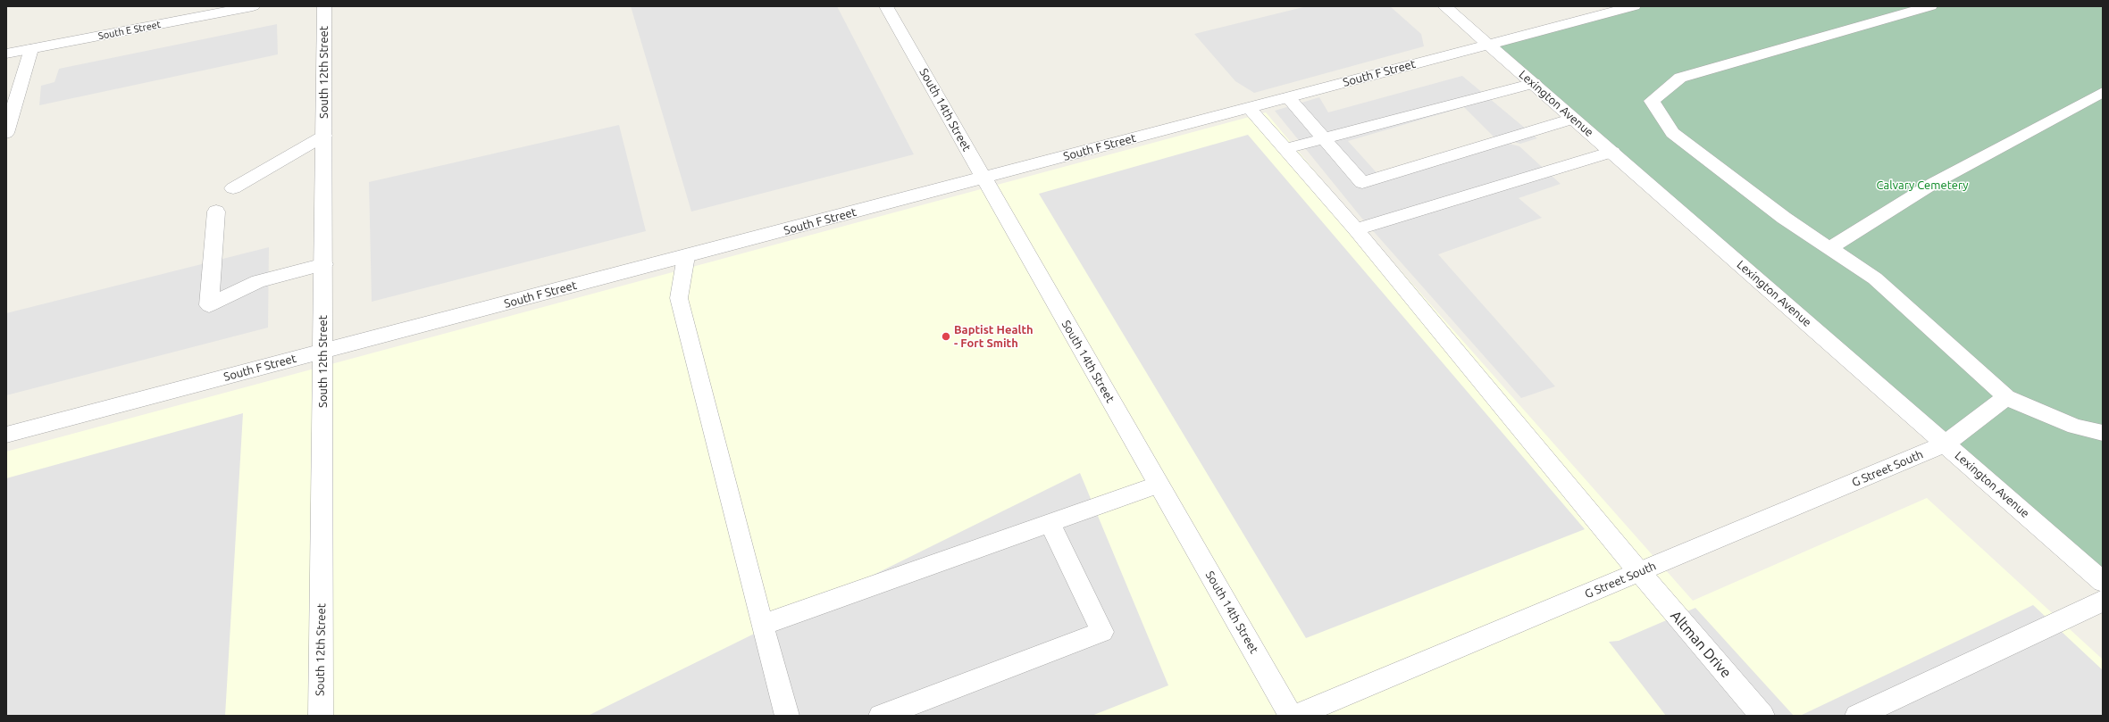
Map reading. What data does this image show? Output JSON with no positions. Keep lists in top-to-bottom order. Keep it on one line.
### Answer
{"streets":{"street":["South E Street","South 12th Street","South F Street","Lexington Avenue","South 14th Street","G Street South","Altman Drive"]},"crossings":[["South 12th Street","South F Street"],["South F Street","Lexington Avenue"],["South F Street","South 14th Street"],["South F Street","Altman Drive"],["Lexington Avenue","G Street South"],["G Street South","Altman Drive"]],"parks":["Calvary Cemetery"],"places":["Baptist Health - Fort Smith"]}
